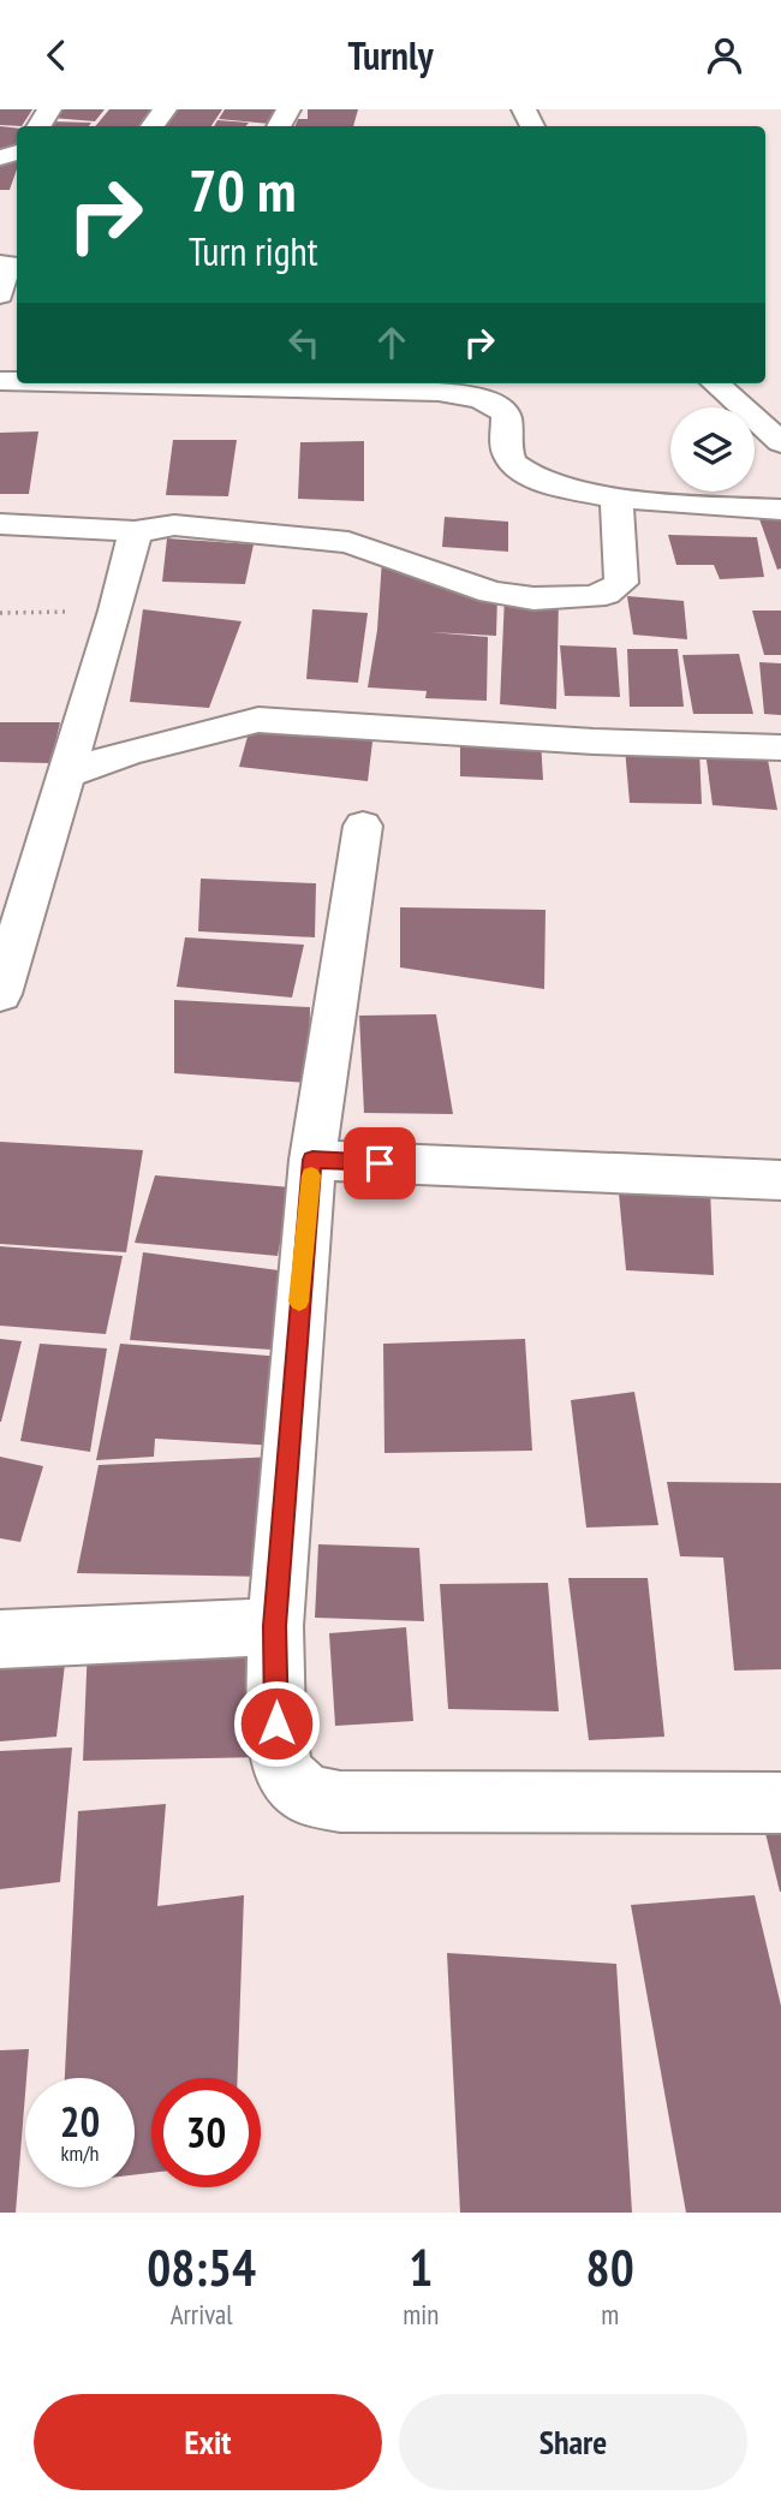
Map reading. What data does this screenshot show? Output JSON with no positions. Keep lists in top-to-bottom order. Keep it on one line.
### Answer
{"page":{"header":"Turnly","turn":["70 m","Turn right"],"speed":"20 km/h","limit":"30","eta":["08:54","Arrival","1","min","80","m"],"buttons":["Exit","Share"]}}
